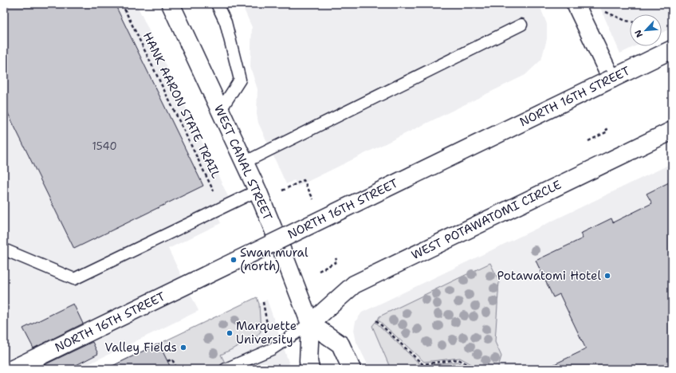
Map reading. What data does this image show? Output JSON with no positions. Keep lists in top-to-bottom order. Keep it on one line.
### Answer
{"streets":{"street":["NORTH 16TH STREET","WEST CANAL STREET","WEST POTAWATOMI CIRCLE"],"path":["HANK AARON STATE TRAIL"]},"crossings":[["WEST CANAL STREET","WEST POTAWATOMI CIRCLE"]],"places":["Swan mural (north)","Potawatomi Hotel","Marquette University","Valley Fields"],"house_numbers":["1540"],"north":"bottom left"}
